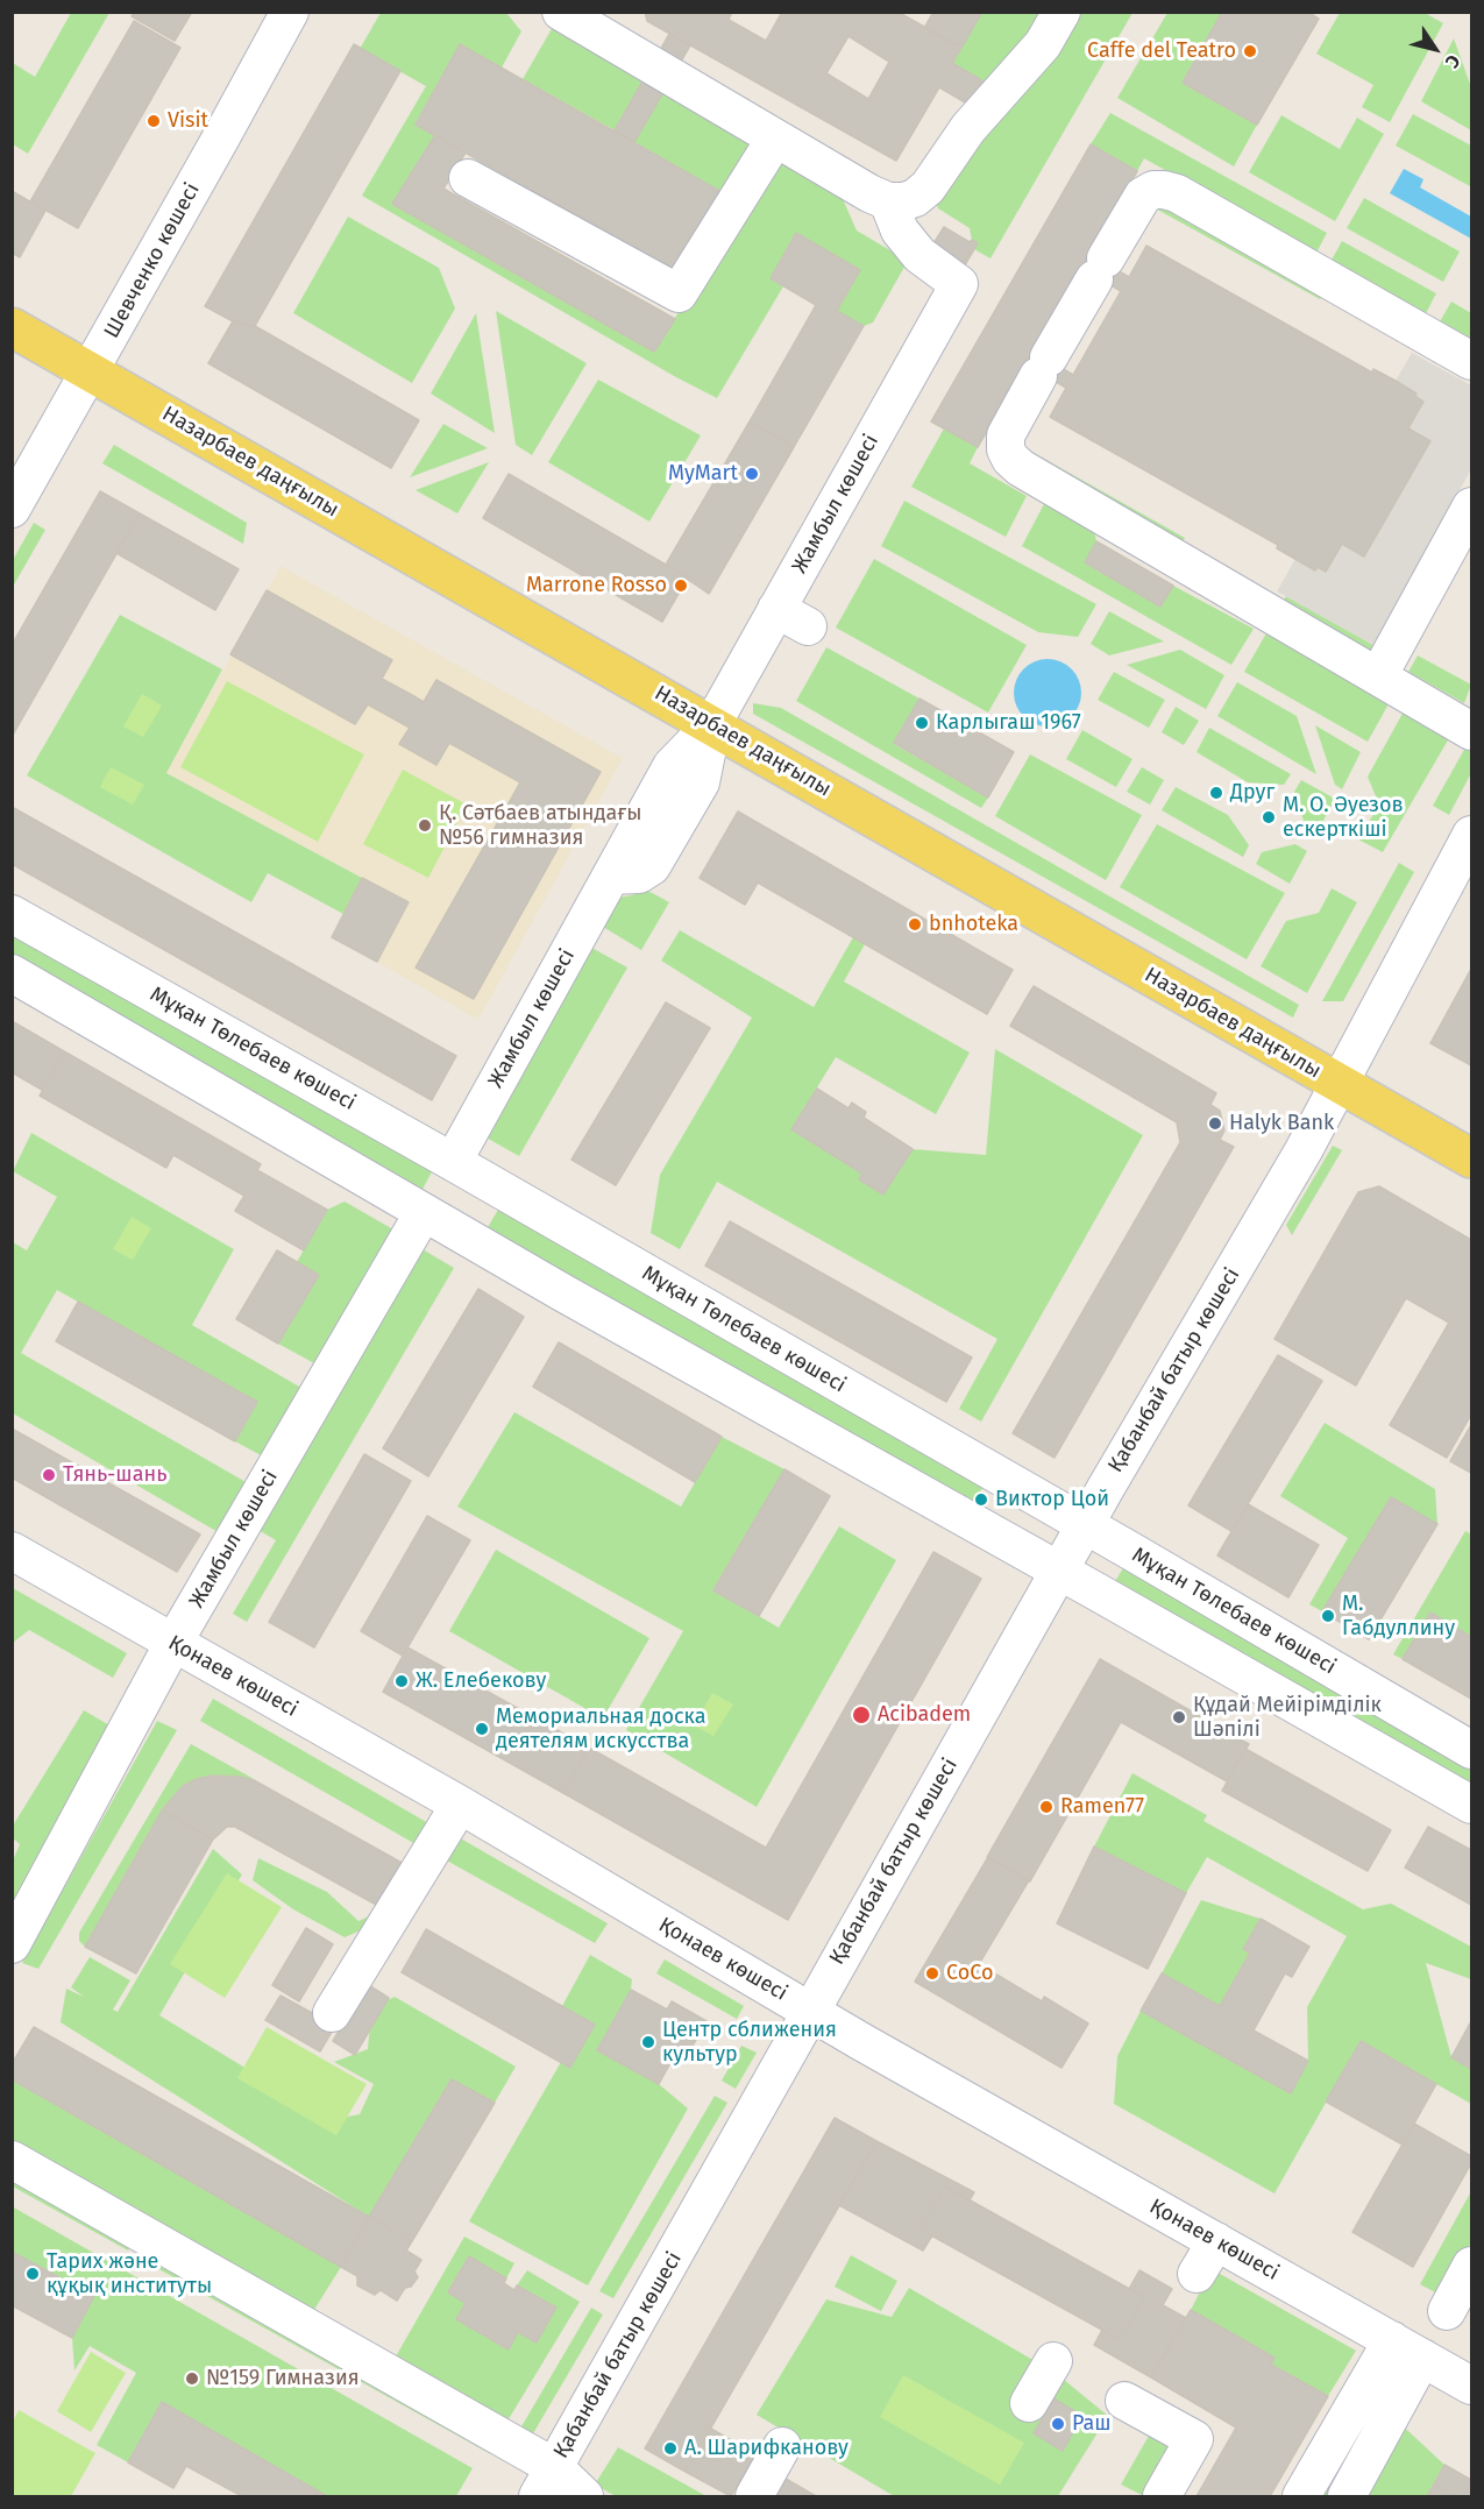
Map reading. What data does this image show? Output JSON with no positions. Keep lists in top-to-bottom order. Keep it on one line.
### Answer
{"streets":{"main road":["Назарбаев даңғылы"],"street":["Шевченко көшесі","Жамбыл көшесі","Мұқан Төлебаев көшесі","Қабанбай батыр көшесі","Қонаев көшесі"]},"crossings":[["Шевченко көшесі","Назарбаев даңғылы"],["Назарбаев даңғылы","Жамбыл көшесі"],["Назарбаев даңғылы","Қабанбай батыр көшесі"],["Жамбыл көшесі","Мұқан Төлебаев көшесі"],["Жамбыл көшесі","Қонаев көшесі"],["Мұқан Төлебаев көшесі","Қабанбай батыр көшесі"],["Қабанбай батыр көшесі","Қонаев көшесі"]],"places":["Caffe del Teatro","Visit","MyMart","Marrone Rosso","Карлыгаш 1967","Друг","М. О. Әуезов ескерткіші","Қ. Сәтбаев атындағы №56 гимназия","bnhoteka","Halyk Bank","Тянь-шань","Виктор Цой","М. Габдуллину","Ж. Елебекову","Acibadem","Құдай Мейірімділік Шәпілі","Мемориальная доска деятелям искусства","Ramen77","CoCo","Центр сближения культур","Тарих және құқық институты","№159 Гимназия","Раш","А. Шарифканову"],"north":"bottom right"}
